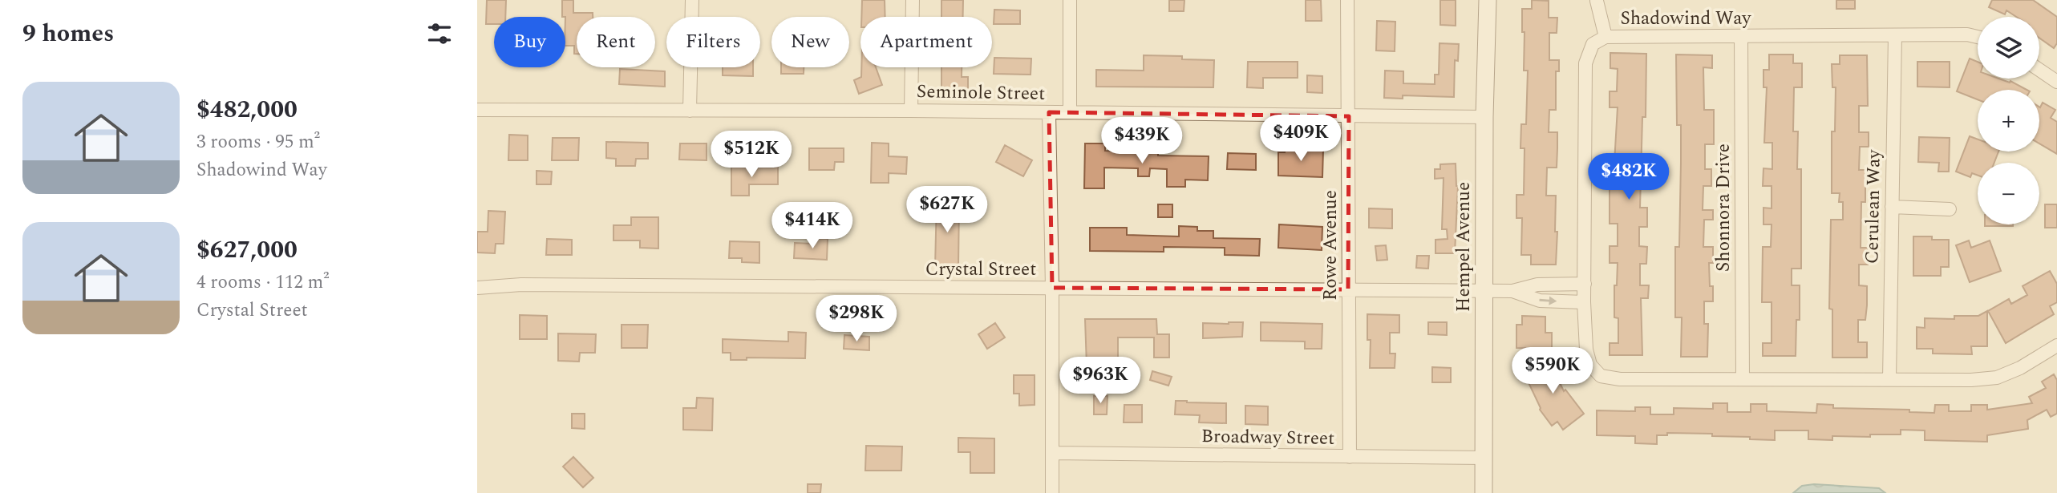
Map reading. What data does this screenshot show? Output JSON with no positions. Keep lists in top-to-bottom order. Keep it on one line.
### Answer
{"streets":{"street":["Shadowind Way","Seminole Street","Cerulean Way","Shonnora Drive","Rowe Avenue","Hempel Avenue","Crystal Street","Broadway Street"]},"crossings":[["Shadowind Way","Cerulean Way"],["Shadowind Way","Shonnora Drive"],["Seminole Street","Rowe Avenue"],["Seminole Street","Hempel Avenue"],["Rowe Avenue","Crystal Street"],["Rowe Avenue","Broadway Street"],["Hempel Avenue","Crystal Street"],["Hempel Avenue","Broadway Street"]],"page":{"heading":"9 homes","map_buttons":["+","−"],"chip":["Buy","Rent","Filters","New","Apartment"],"list":[{"name":"$482,000","note":"3 rooms · 95 m² · Shadowind Way"},{"name":"$627,000","note":"4 rooms · 112 m² · Crystal Street"}],"price":["$409K","$439K","$512K","$482K","$627K","$414K","$298K","$590K","$963K"]}}
